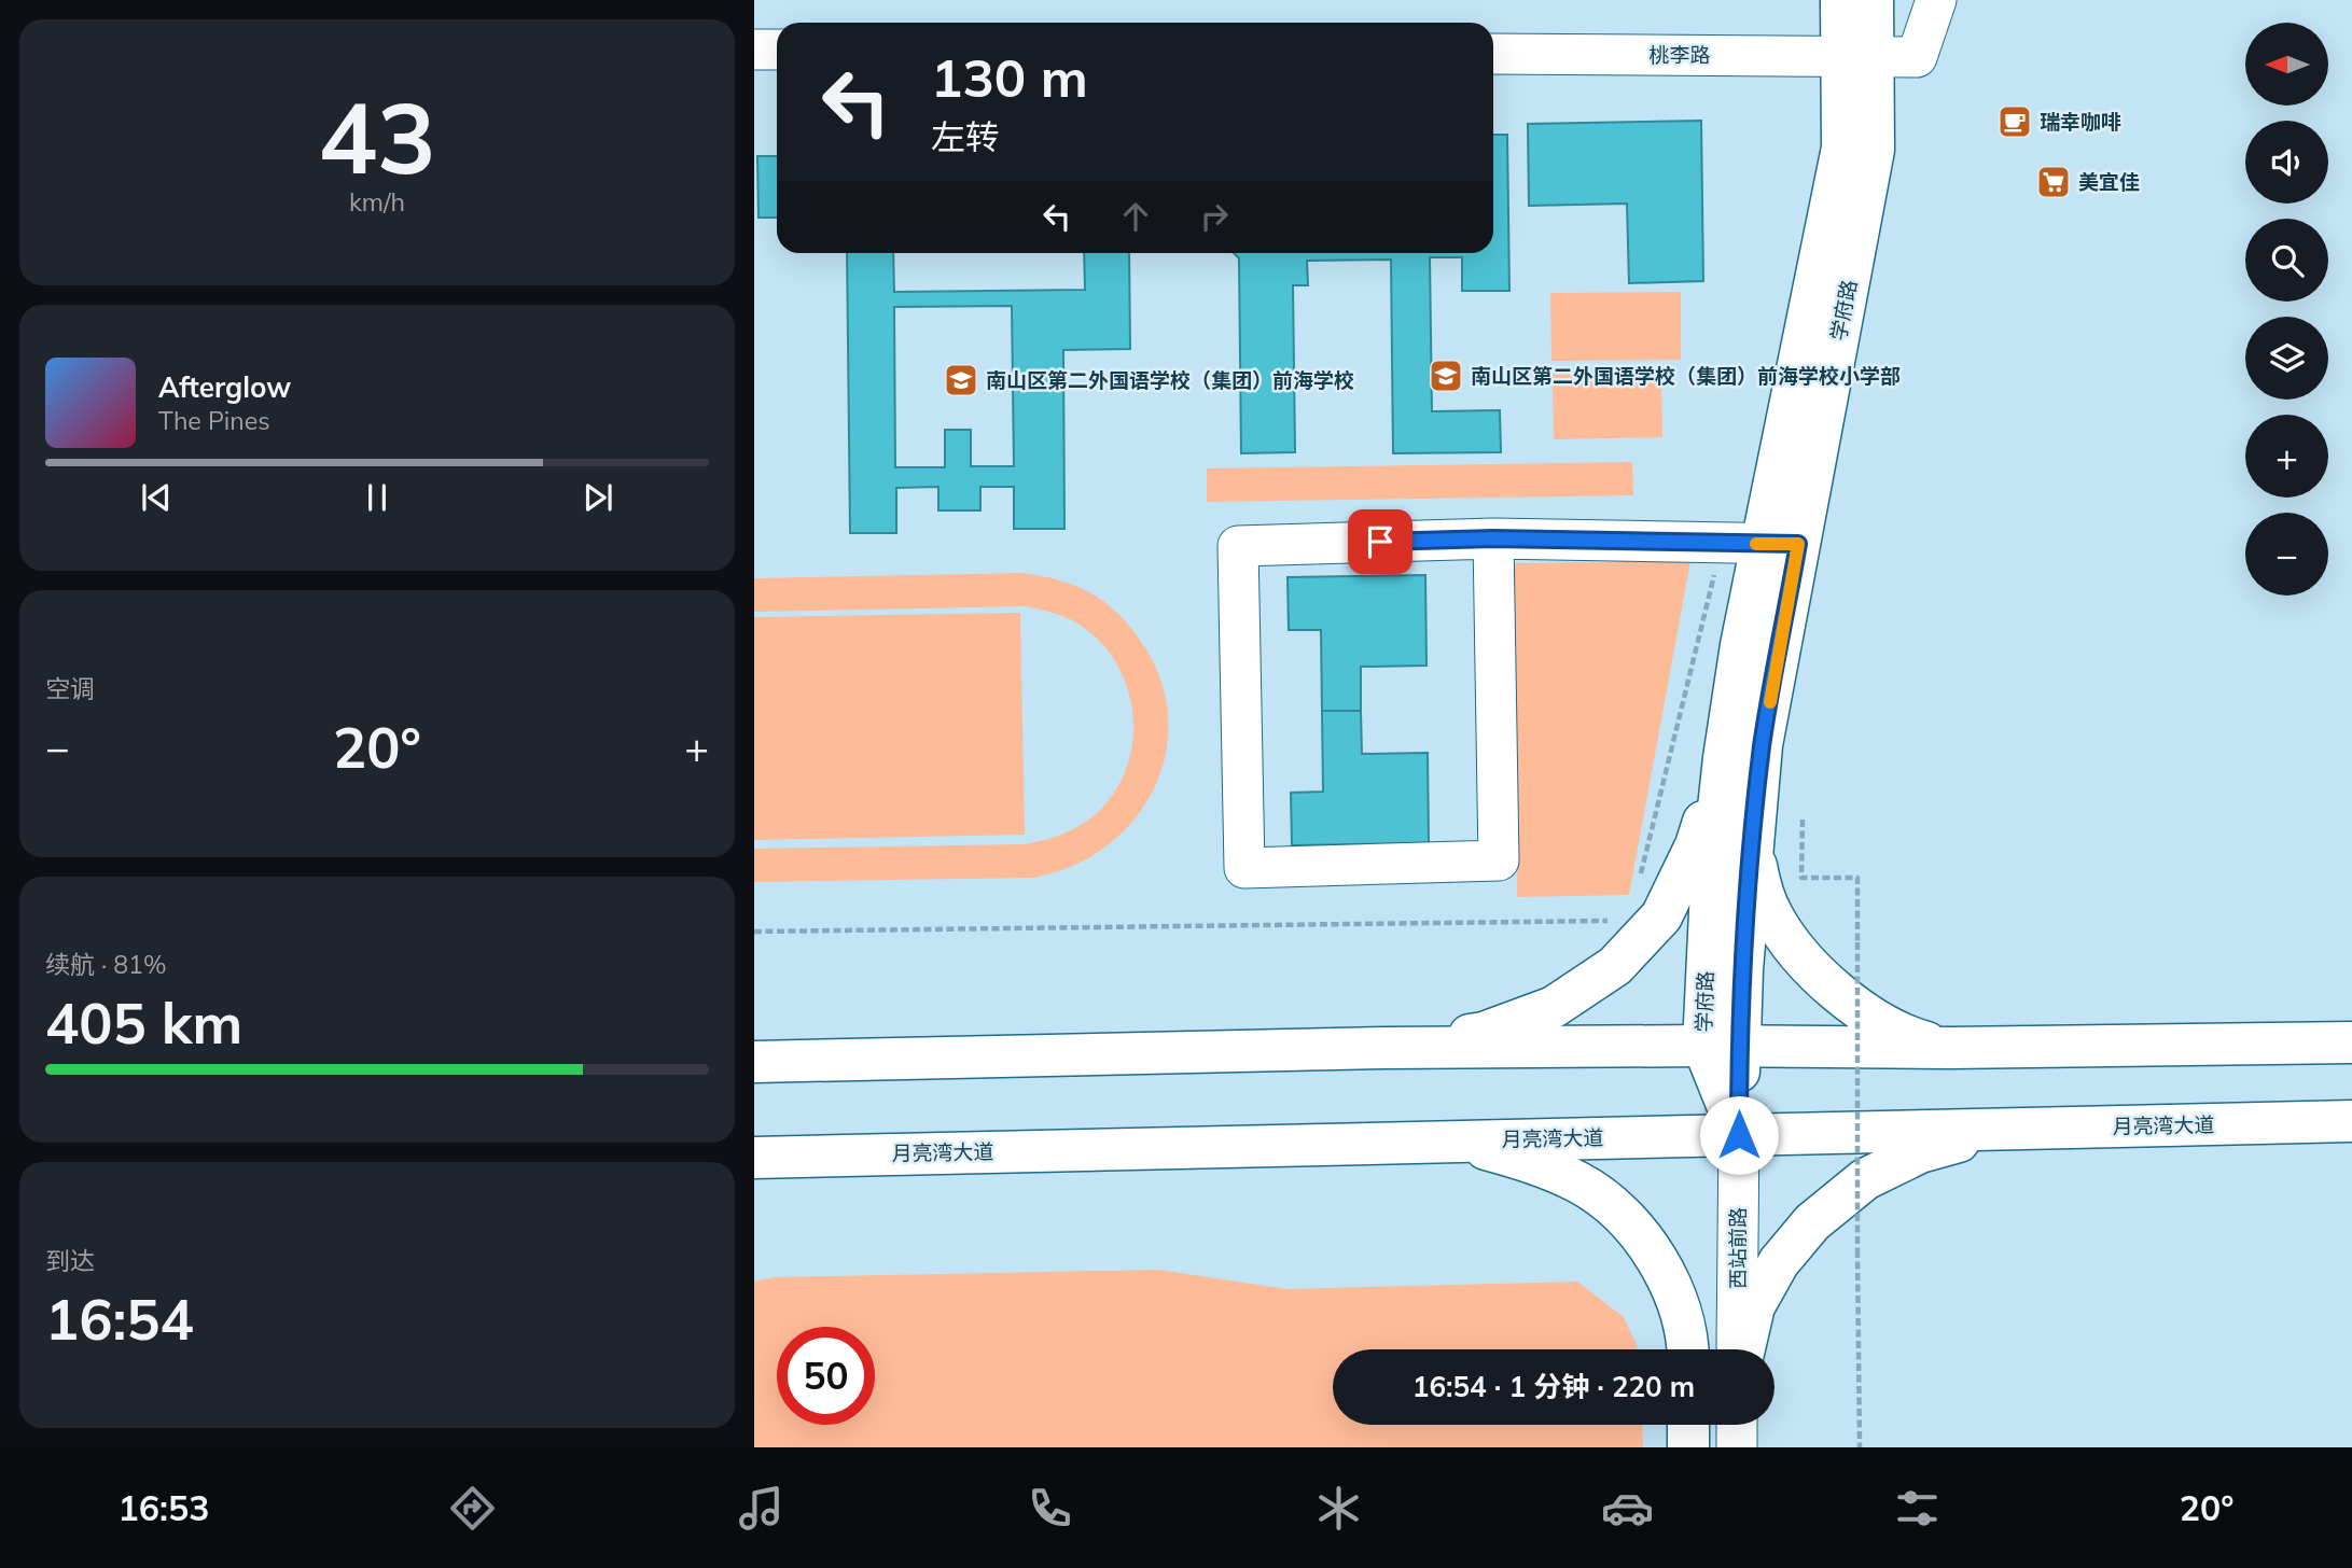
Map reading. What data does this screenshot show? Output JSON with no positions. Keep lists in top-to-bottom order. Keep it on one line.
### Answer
{"streets":{"main road":["学府路","月亮湾大道"],"street":["桃李路","西站前路"]},"crossings":[["桃李路","学府路"],["学府路","月亮湾大道"],["学府路","西站前路"],["月亮湾大道","西站前路"]],"places":{"cafe":["瑞幸咖啡"],"supermarket":["美宜佳"],"school or university":["南山区第二外国语学校（集团）前海学校小学部","南山区第二外国语学校（集团）前海学校"]},"north":"left","page":{"tile":[["43","km/h"],"空调",["续航 · 81%","405 km"],["到达","16:54"]],"map_buttons":["+","−"],"turn":["130 m","左转"],"song":["Afterglow","The Pines"],"heat":["−","20°","+"],"limit":"50","trip":"16:54 · 1 分钟 · 220 m","tabs":["16:53","20°"]}}
